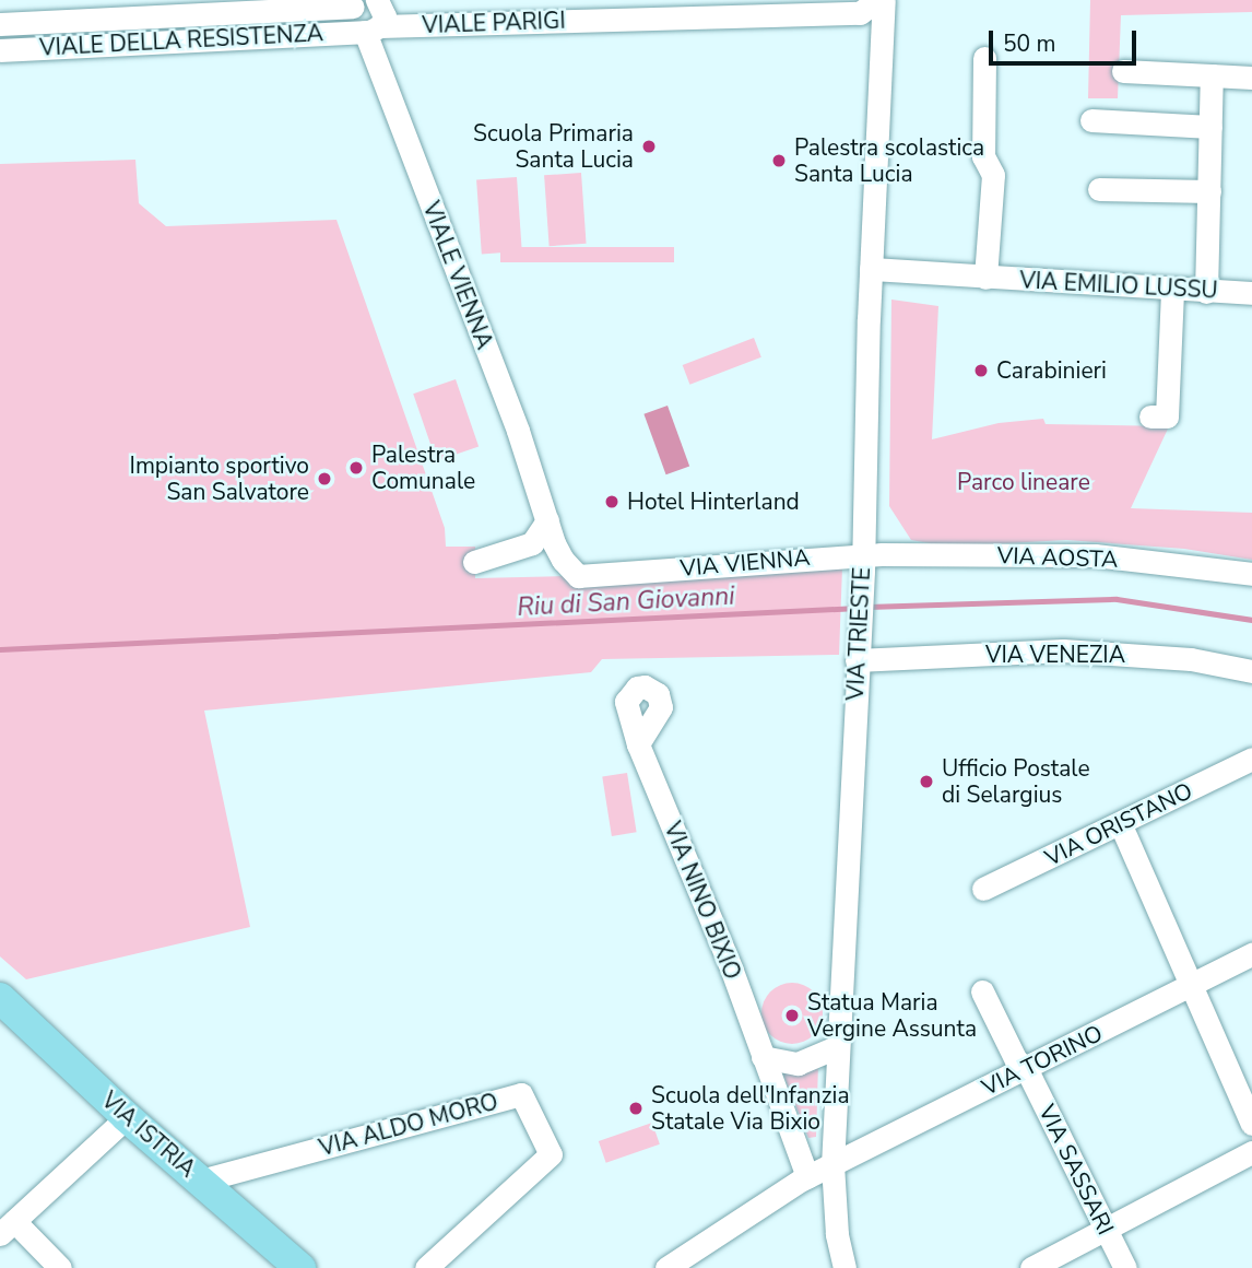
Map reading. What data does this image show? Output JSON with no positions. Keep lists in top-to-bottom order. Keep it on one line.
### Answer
{"streets":{"main road":["VIA ISTRIA"],"street":["VIALE PARIGI","VIALE DELLA RESISTENZA","VIALE VIENNA","VIA EMILIO LUSSU","VIA AOSTA","VIA VIENNA","VIA TRIESTE","VIA VENEZIA","VIA ORISTANO","VIA NINO BIXIO","VIA TORINO","VIA ALDO MORO","VIA SASSARI"]},"crossings":[["VIALE PARIGI","VIALE DELLA RESISTENZA"],["VIALE PARIGI","VIALE VIENNA"],["VIALE DELLA RESISTENZA","VIALE VIENNA"],["VIALE VIENNA","VIA VIENNA"],["VIA EMILIO LUSSU","VIA TRIESTE"],["VIA AOSTA","VIA VIENNA"],["VIA AOSTA","VIA TRIESTE"],["VIA VIENNA","VIA TRIESTE"],["VIA TRIESTE","VIA VENEZIA"],["VIA TRIESTE","VIA TORINO"],["VIA NINO BIXIO","VIA TORINO"],["VIA TORINO","VIA SASSARI"],["VIA ALDO MORO","VIA ISTRIA"]],"water":["Riu di San Giovanni"],"parks":["Parco lineare"],"places":["Scuola Primaria Santa Lucia","Palestra scolastica Santa Lucia","Carabinieri","Palestra Comunale","Impianto sportivo San Salvatore","Hotel Hinterland","Ufficio Postale di Selargius","Statua Maria Vergine Assunta","Scuola dell'Infanzia Statale Via Bixio"],"scale_bar":"50 m"}
